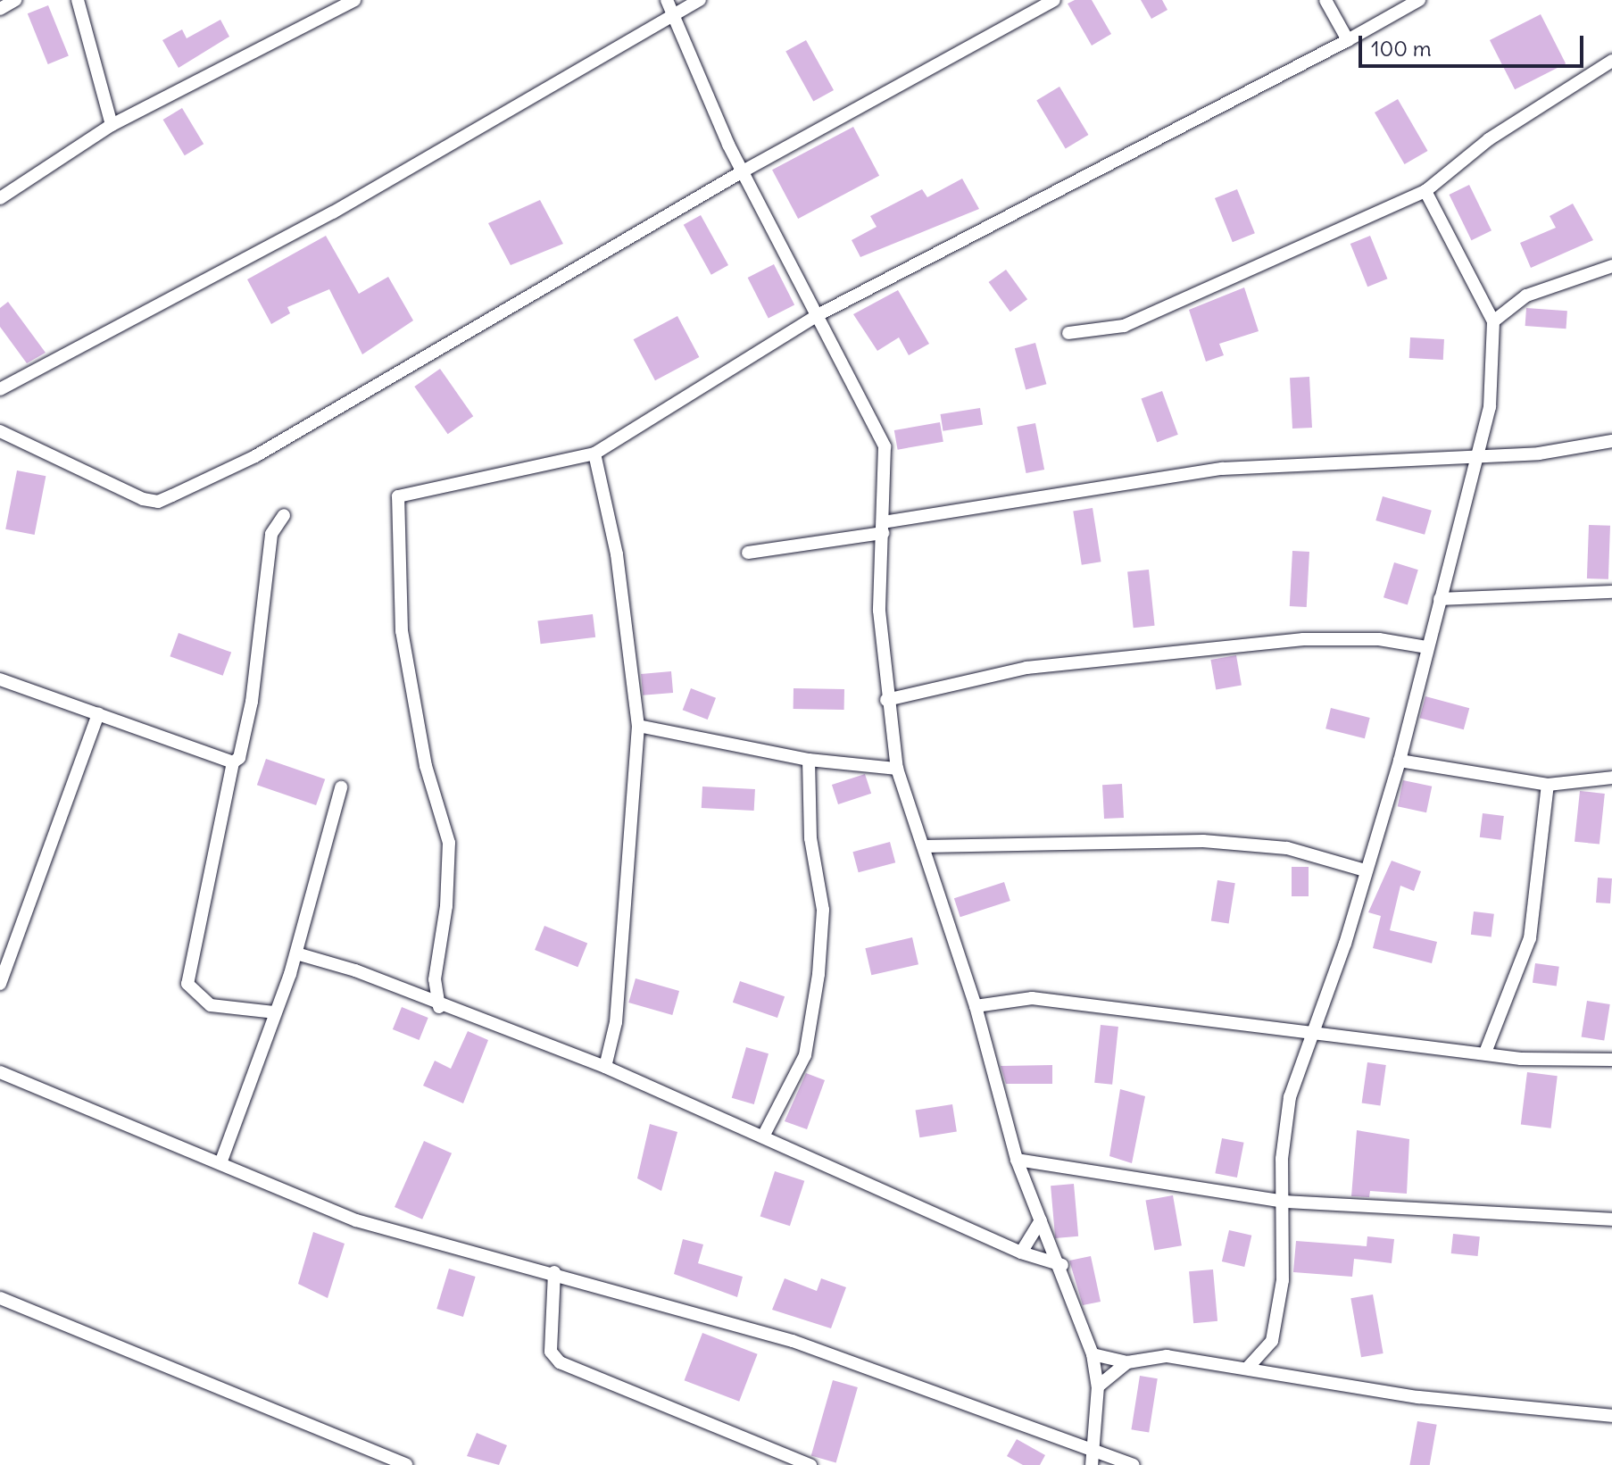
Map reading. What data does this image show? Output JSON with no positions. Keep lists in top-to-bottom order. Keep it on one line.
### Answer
{"scale_bar":"100 m"}
